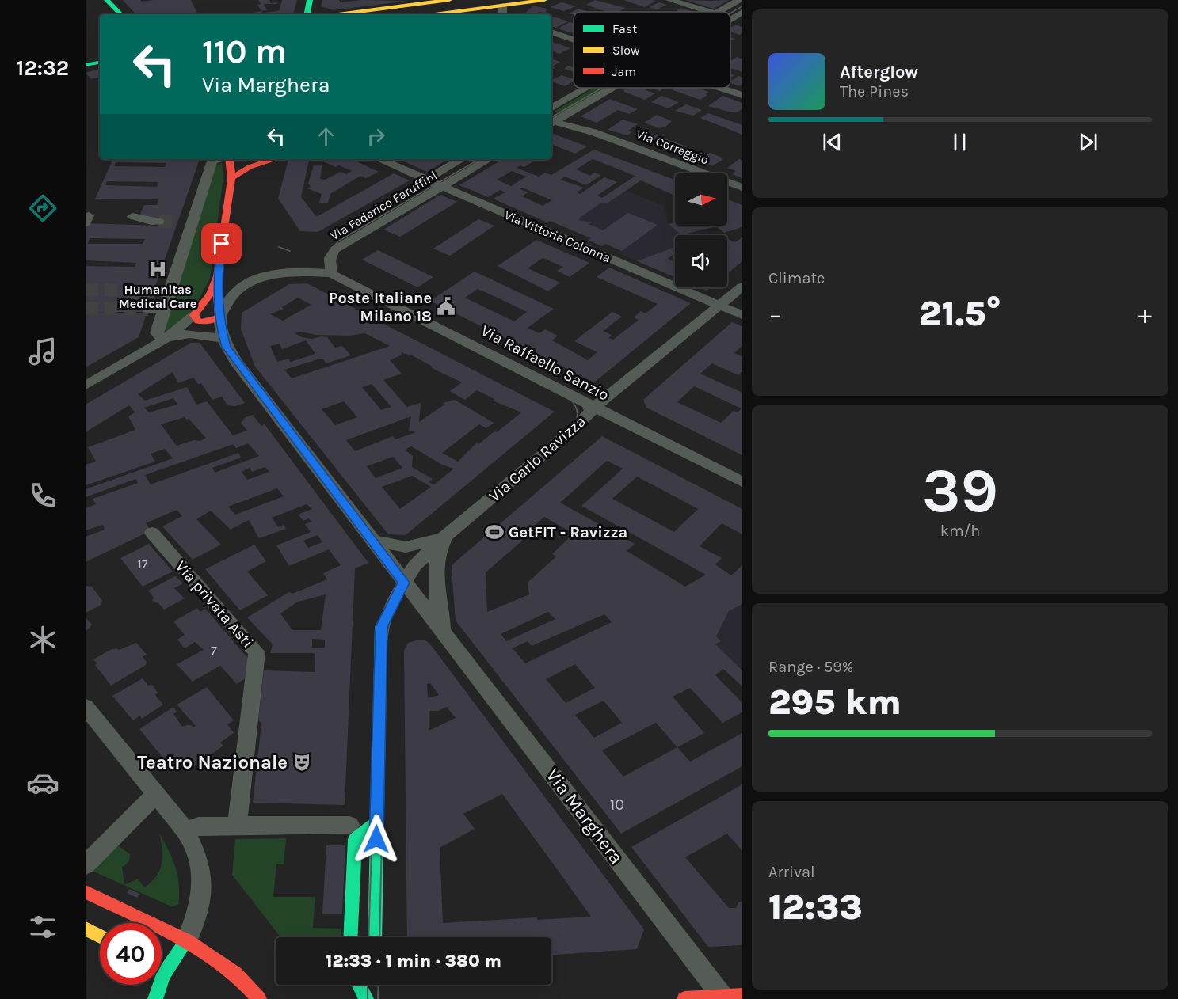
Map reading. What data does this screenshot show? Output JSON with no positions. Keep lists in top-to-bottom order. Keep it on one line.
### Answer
{"streets":{"street":["Via Correggio","Via Federico Faruffini","Via Vittoria Colonna","Via Raffaello Sanzio","Via Carlo Ravizza","Via privata Asti","Via Marghera"]},"crossings":[["Via Federico Faruffini","Via Vittoria Colonna"],["Via Federico Faruffini","Via Raffaello Sanzio"],["Via Vittoria Colonna","Via Carlo Ravizza"],["Via Raffaello Sanzio","Via Carlo Ravizza"],["Via Carlo Ravizza","Via Marghera"]],"places":{"hospital":["Humanitas Medical Care"],"public building":["Poste Italiane Milano 18"],"sports":["GetFIT - Ravizza"],"theatre":["Teatro Nazionale"]},"house_numbers":["17","7","10"],"legend":["Fast","Slow","Jam"],"north":"right","page":{"tabs":"12:32","turn":["110 m","Via Marghera"],"song":["Afterglow","The Pines"],"tile":["Climate",["39","km/h"],["Range · 59%","295 km"],["Arrival","12:33"]],"heat":["−","21.5°","+"],"limit":"40","trip":"12:33 · 1 min · 380 m"}}
